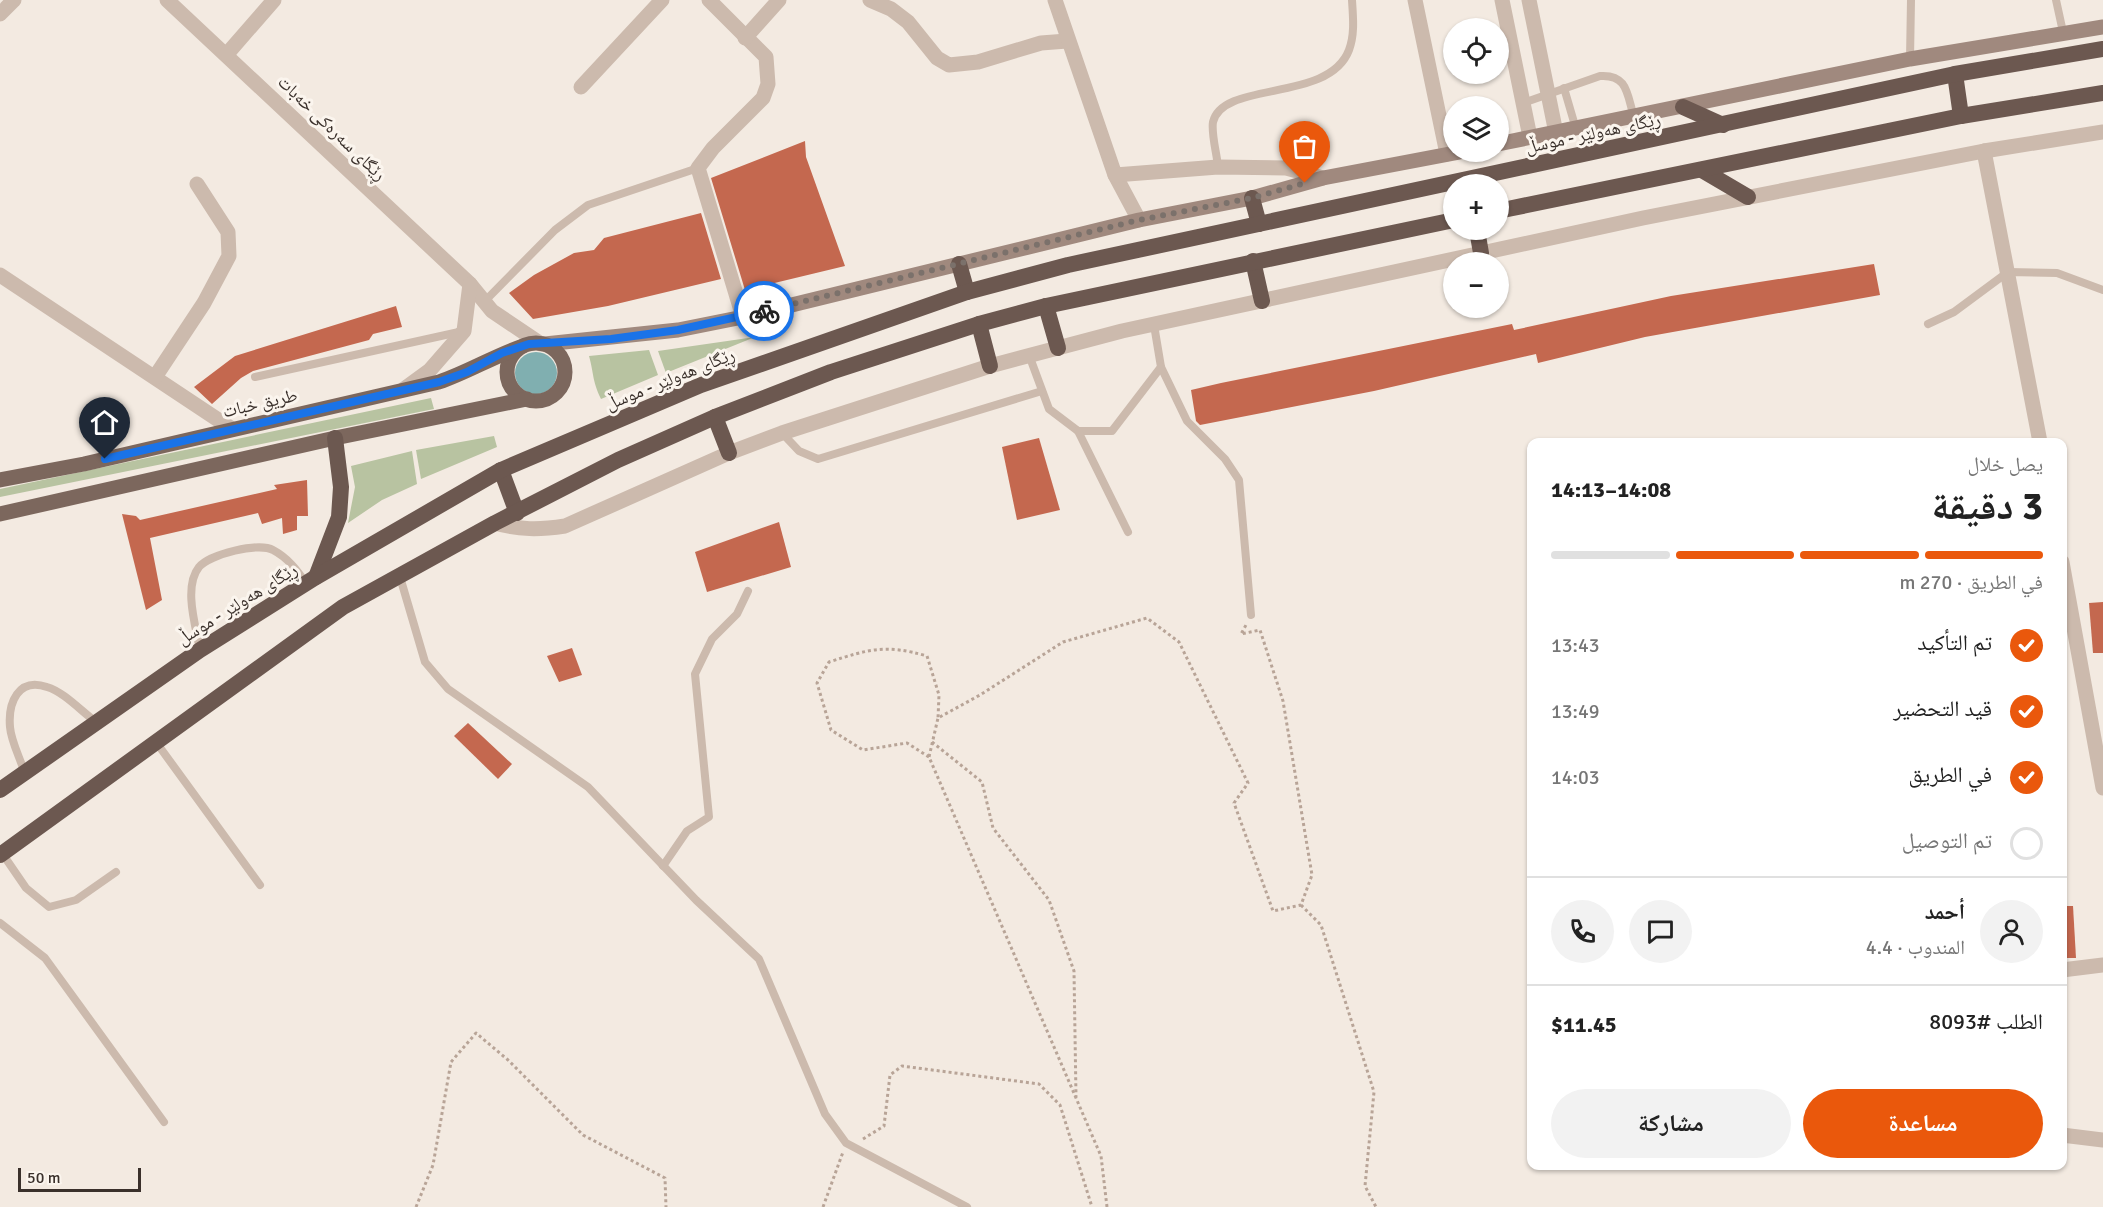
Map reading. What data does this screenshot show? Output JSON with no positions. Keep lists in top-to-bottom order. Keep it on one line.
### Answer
{"streets":{"highway":["ڕێگای هەولێر - موسڵ"],"main road":["طريق خبات"],"street":["ڕێگای سەرەکی خەبات"]},"crossings":[["ڕێگای سەرەکی خەبات","طريق خبات"]],"scale_bar":"50 m","page":{"map_buttons":["+","−"],"heading":["3 دقيقة","يصل خلال","14:08–14:13"],"panel":["أحمد","المندوب · 4.4","الطلب #8093","$11.45"],"bar":"في الطريق · 270 m","list":[["تم التأكيد","13:43"],["قيد التحضير","13:49"],["في الطريق","14:03"],"تم التوصيل"],"buttons":["مساعدة","مشاركة"],"scale":"50 m"}}
